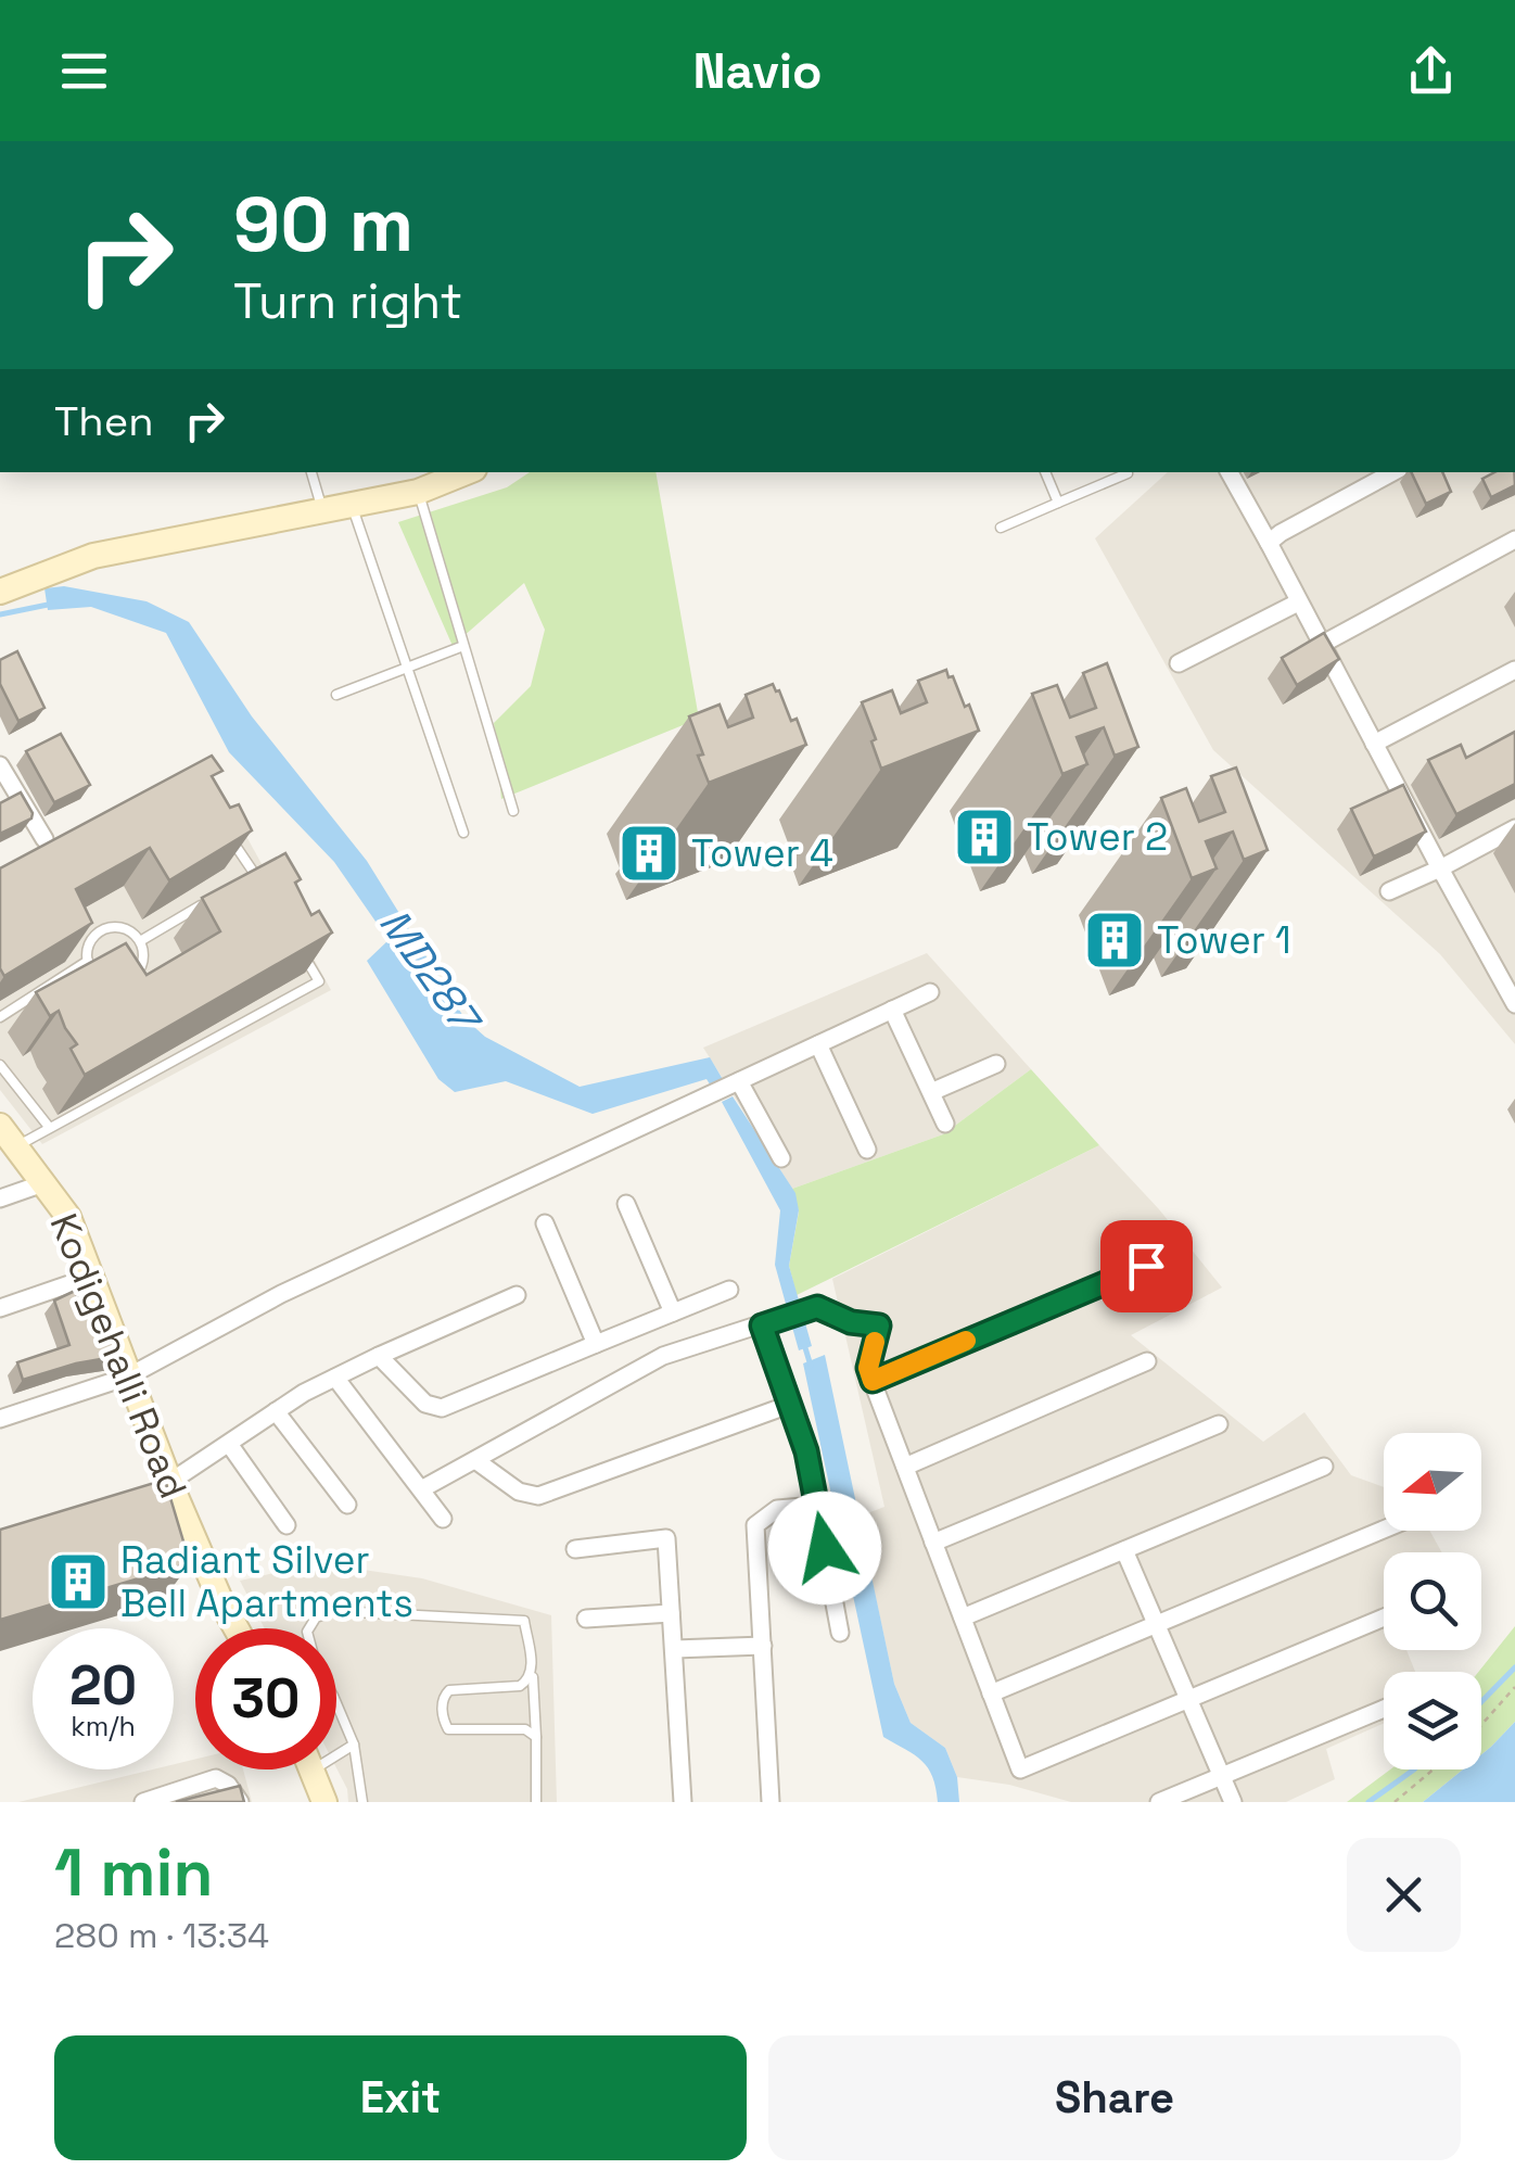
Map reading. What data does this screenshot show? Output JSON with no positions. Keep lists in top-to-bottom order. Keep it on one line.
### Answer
{"streets":{"street":["Kodigehalli Road"]},"water":["MD287"],"places":{"building":["Tower 2","Tower 4","Tower 1","Radiant Silver Bell Apartments"]},"north":"left","page":{"header":"Navio","turn":["90 m","Turn right"],"then":"Then","speed":"20 km/h","limit":"30","heading":["1 min","280 m · 13:34"],"buttons":["Exit","Share"]}}
